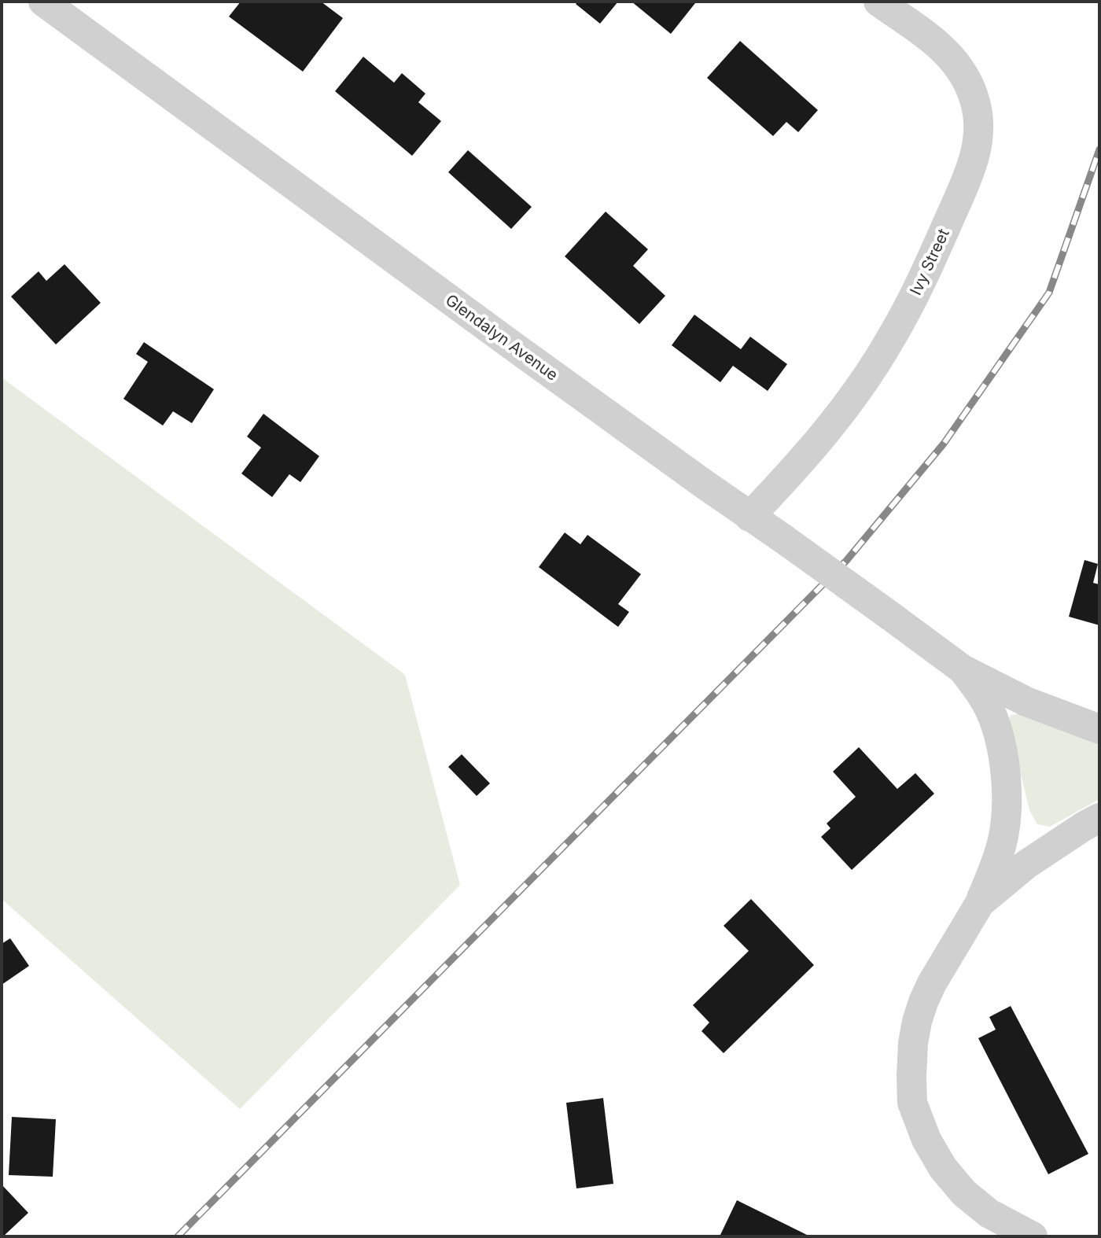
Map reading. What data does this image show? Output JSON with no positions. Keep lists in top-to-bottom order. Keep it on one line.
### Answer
{"streets":{"street":["Ivy Street","Glendalyn Avenue"]},"crossings":[["Ivy Street","Glendalyn Avenue"]]}
